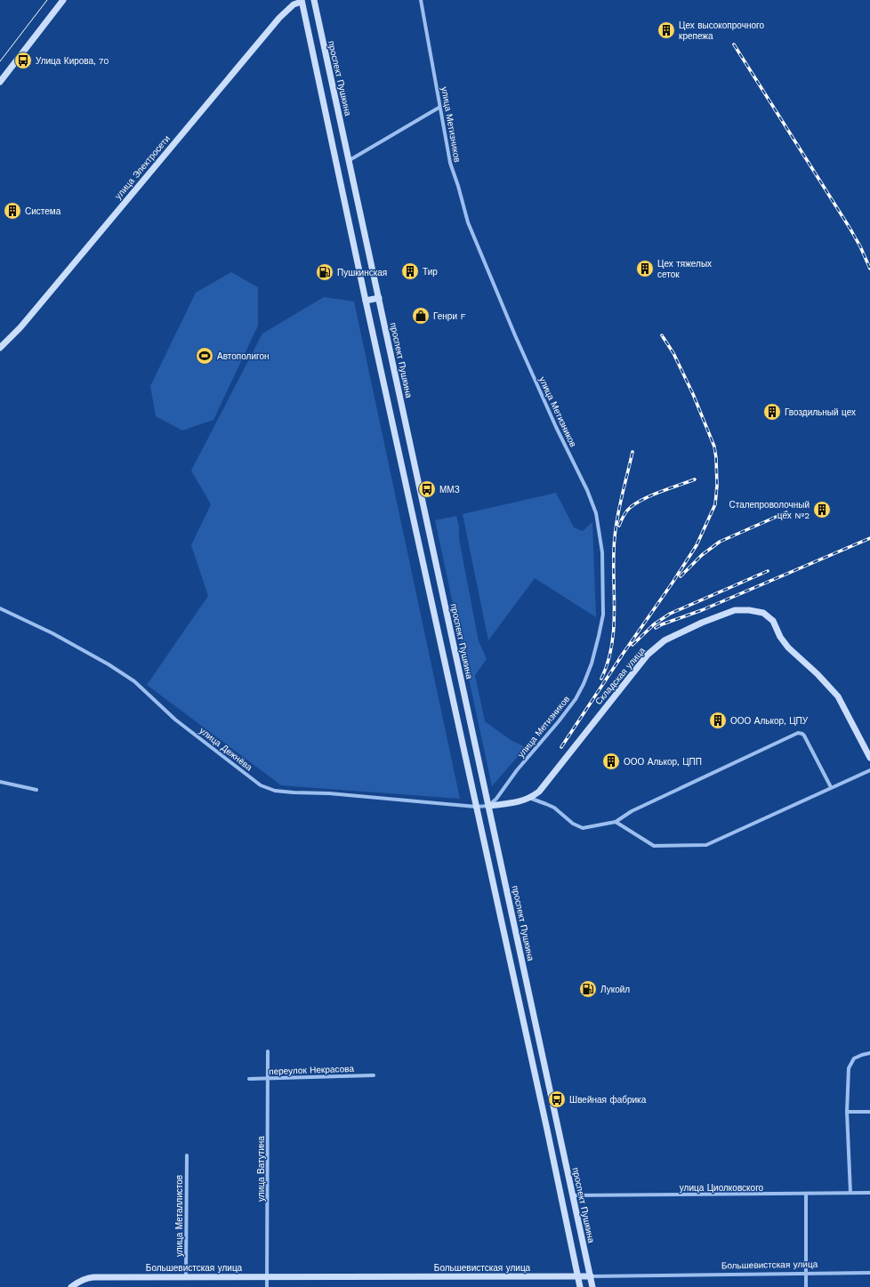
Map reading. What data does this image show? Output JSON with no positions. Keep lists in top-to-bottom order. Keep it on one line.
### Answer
{"streets":{"main road":["проспект Пушкина","улица Электросети","Складская улица","Большевистская улица"],"street":["улица Метизников","улица Дежнёва","переулок Некрасова","улица Ватутина","улица Циолковского","улица Металлистов"]},"crossings":[["проспект Пушкина","улица Метизников"],["проспект Пушкина","Складская улица"],["проспект Пушкина","улица Дежнёва"],["проспект Пушкина","улица Циолковского"],["проспект Пушкина","Большевистская улица"],["улица Метизников","Складская улица"],["улица Метизников","улица Дежнёва"],["Складская улица","улица Дежнёва"],["переулок Некрасова","улица Ватутина"],["улица Ватутина","Большевистская улица"],["улица Металлистов","Большевистская улица"]],"places":{"building":["Цех высокопрочного крепежа","Система","Цех тяжелых сеток","Тир","Гвоздильный цех","Сталепроволочный цех №2","ООО Алькор, ЦПУ","ООО Алькор, ЦПП"],"bus stop":["Улица Кирова, 70","ММЗ","Швейная фабрика"],"fuel station":["Пушкинская","Лукойл"],"shop":["Генри F"],"sports":["Автополигон"]}}
